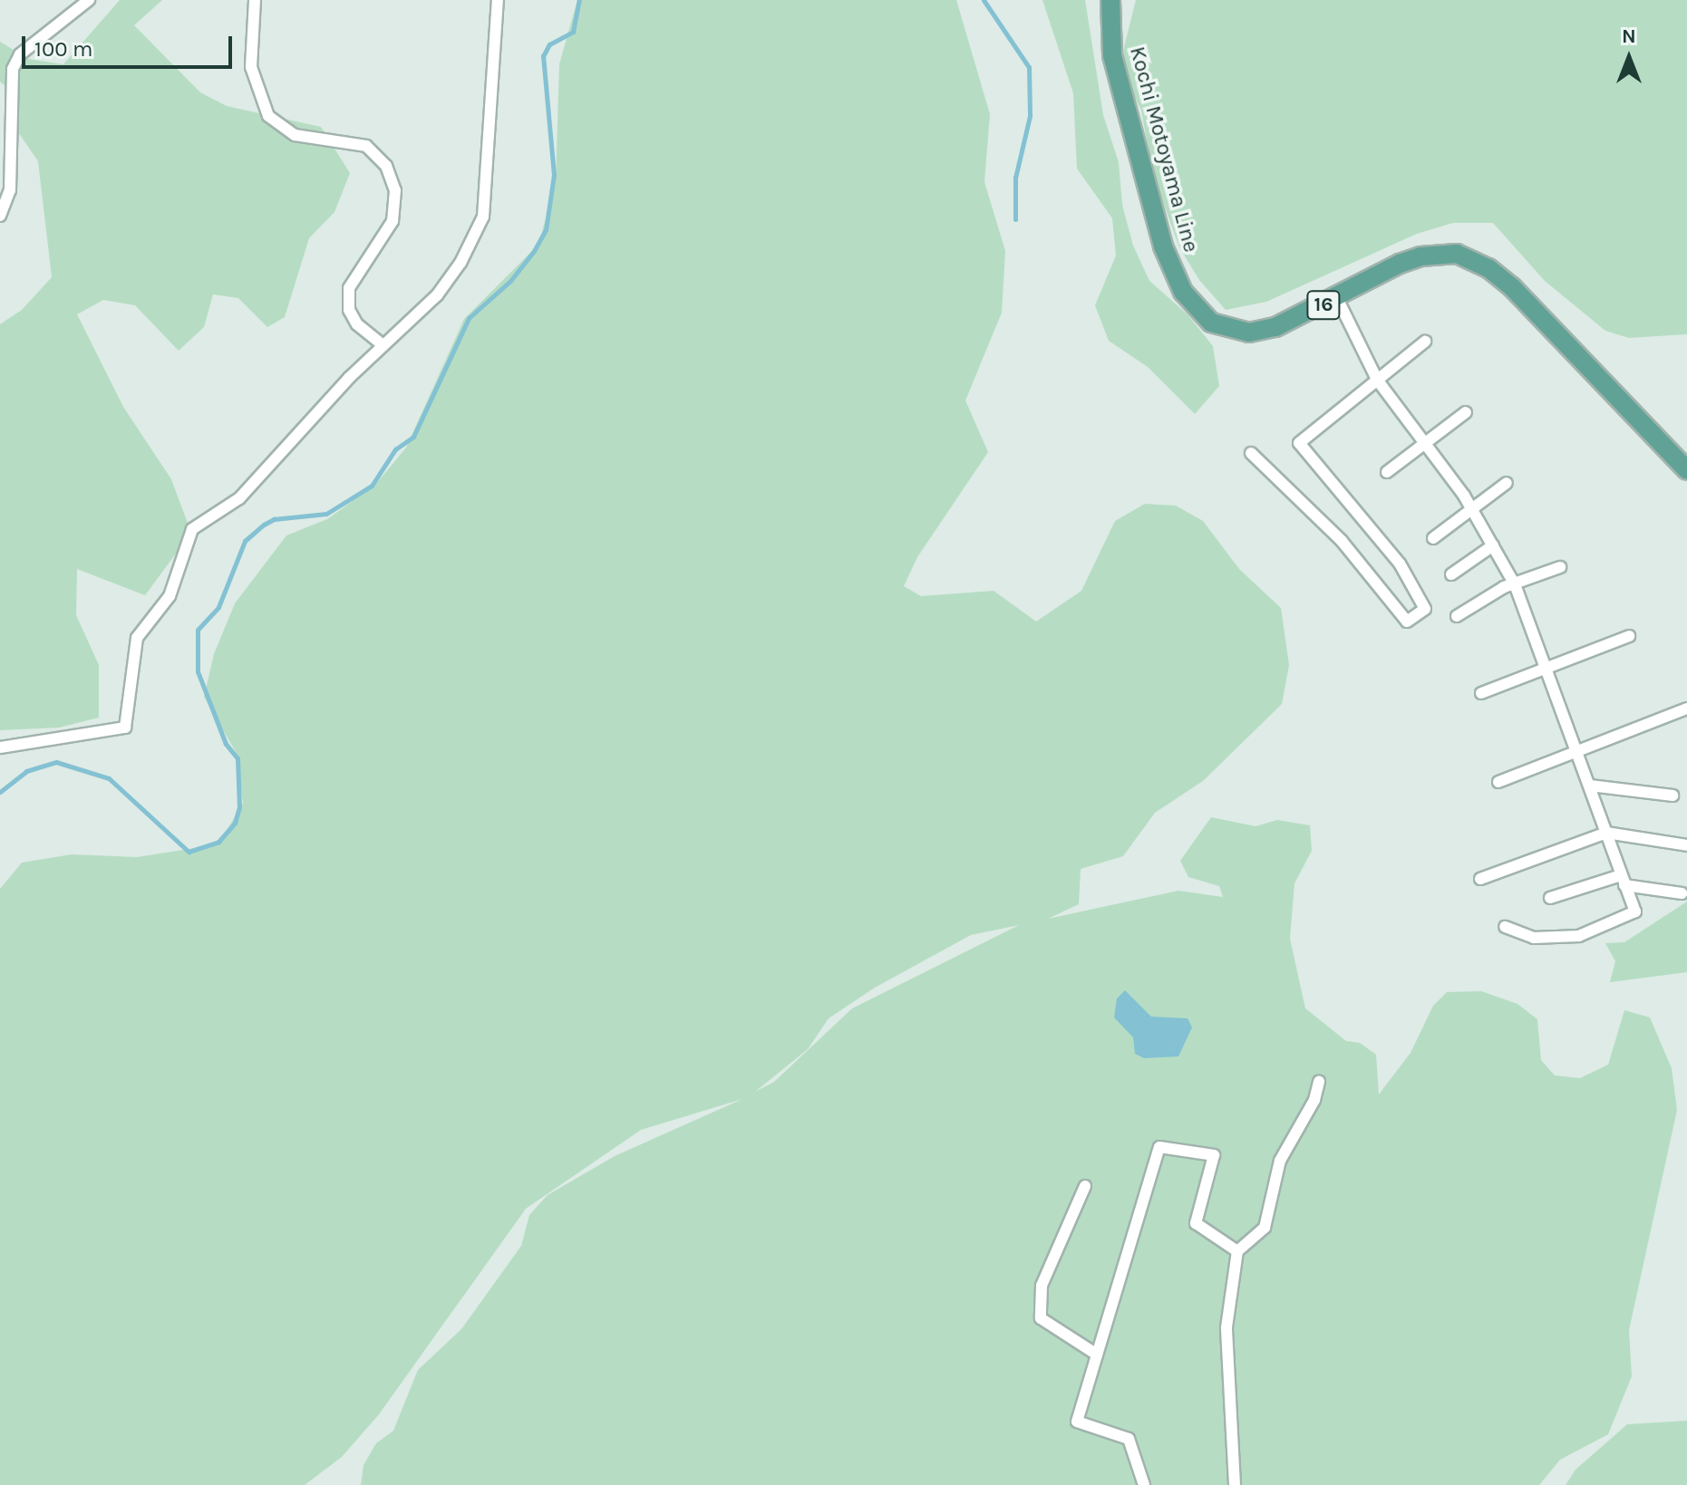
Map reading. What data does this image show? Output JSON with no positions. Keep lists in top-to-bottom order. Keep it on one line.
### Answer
{"streets":{"main road":["Kochi Motoyama Line","16"]},"scale_bar":"100 m","north":"top"}
